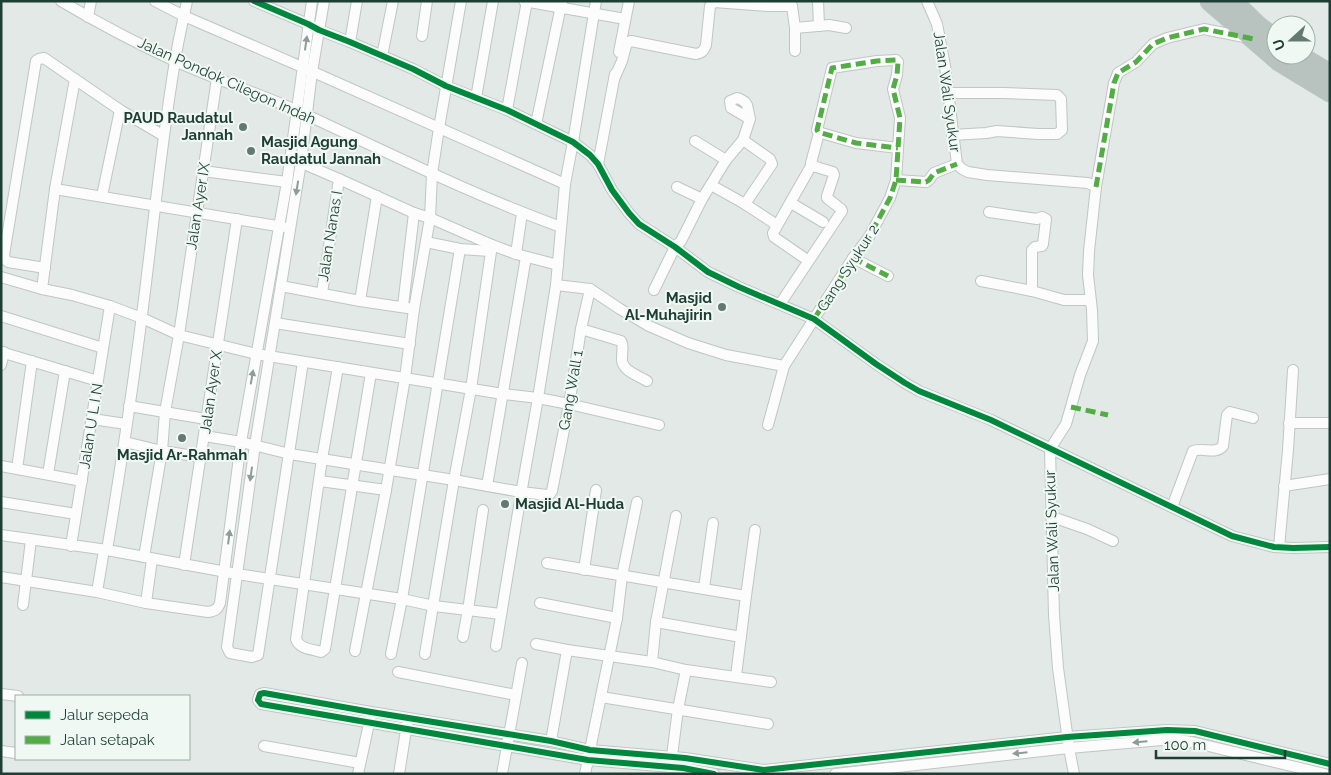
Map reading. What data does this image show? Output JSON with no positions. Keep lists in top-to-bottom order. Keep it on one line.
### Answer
{"streets":{"street":["Jalan Pondok Cilegon Indah","Jalan Wali Syukur","Jalan Ayer IX","Jalan Nanas I","Gang Syukur 2","Gang Wall 1","Jalan Ayer X","Jalan U L I N"]},"crossings":[["Jalan Pondok Cilegon Indah","Jalan Ayer IX"]],"places":["PAUD Raudatul Jannah","Masjid Agung Raudatul Jannah","Masjid Al-Muhajirin","Masjid Ar-Rahmah","Masjid Al-Huda"],"legend":["Jalur sepeda","Jalan setapak"],"scale_bar":"100 m","north":"left"}
